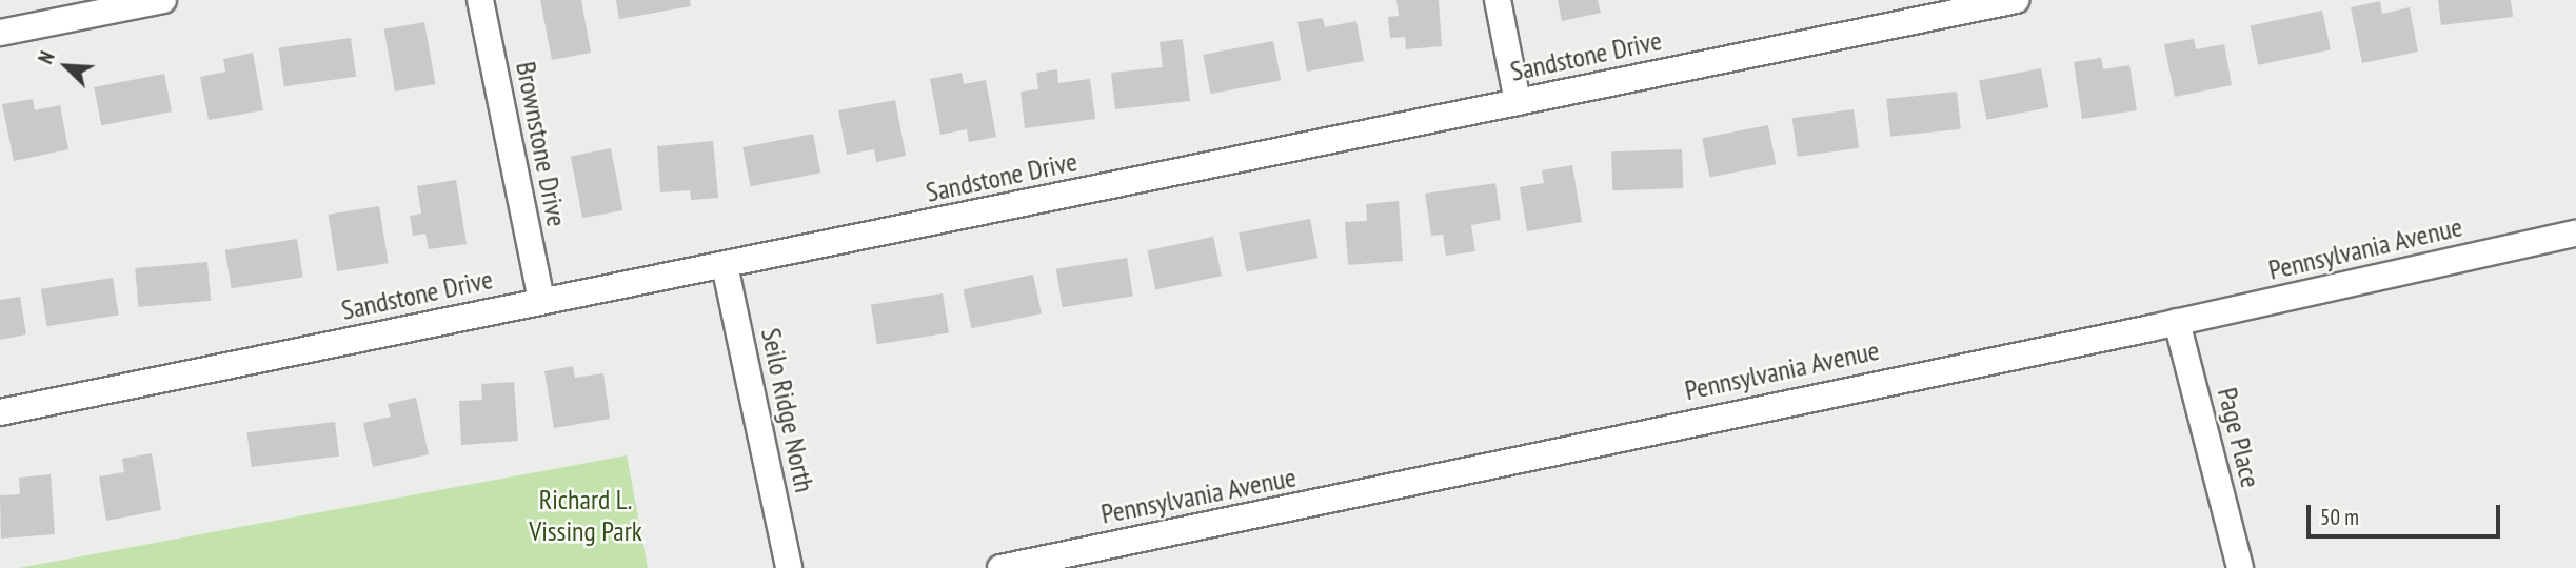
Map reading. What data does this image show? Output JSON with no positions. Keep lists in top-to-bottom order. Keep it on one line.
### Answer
{"streets":{"street":["Sandstone Drive","Brownstone Drive","Pennsylvania Avenue","Seilo Ridge North","Page Place"]},"crossings":[["Sandstone Drive","Brownstone Drive"],["Sandstone Drive","Seilo Ridge North"],["Pennsylvania Avenue","Page Place"]],"parks":["Richard L. Vissing Park"],"scale_bar":"50 m","north":"top left"}
